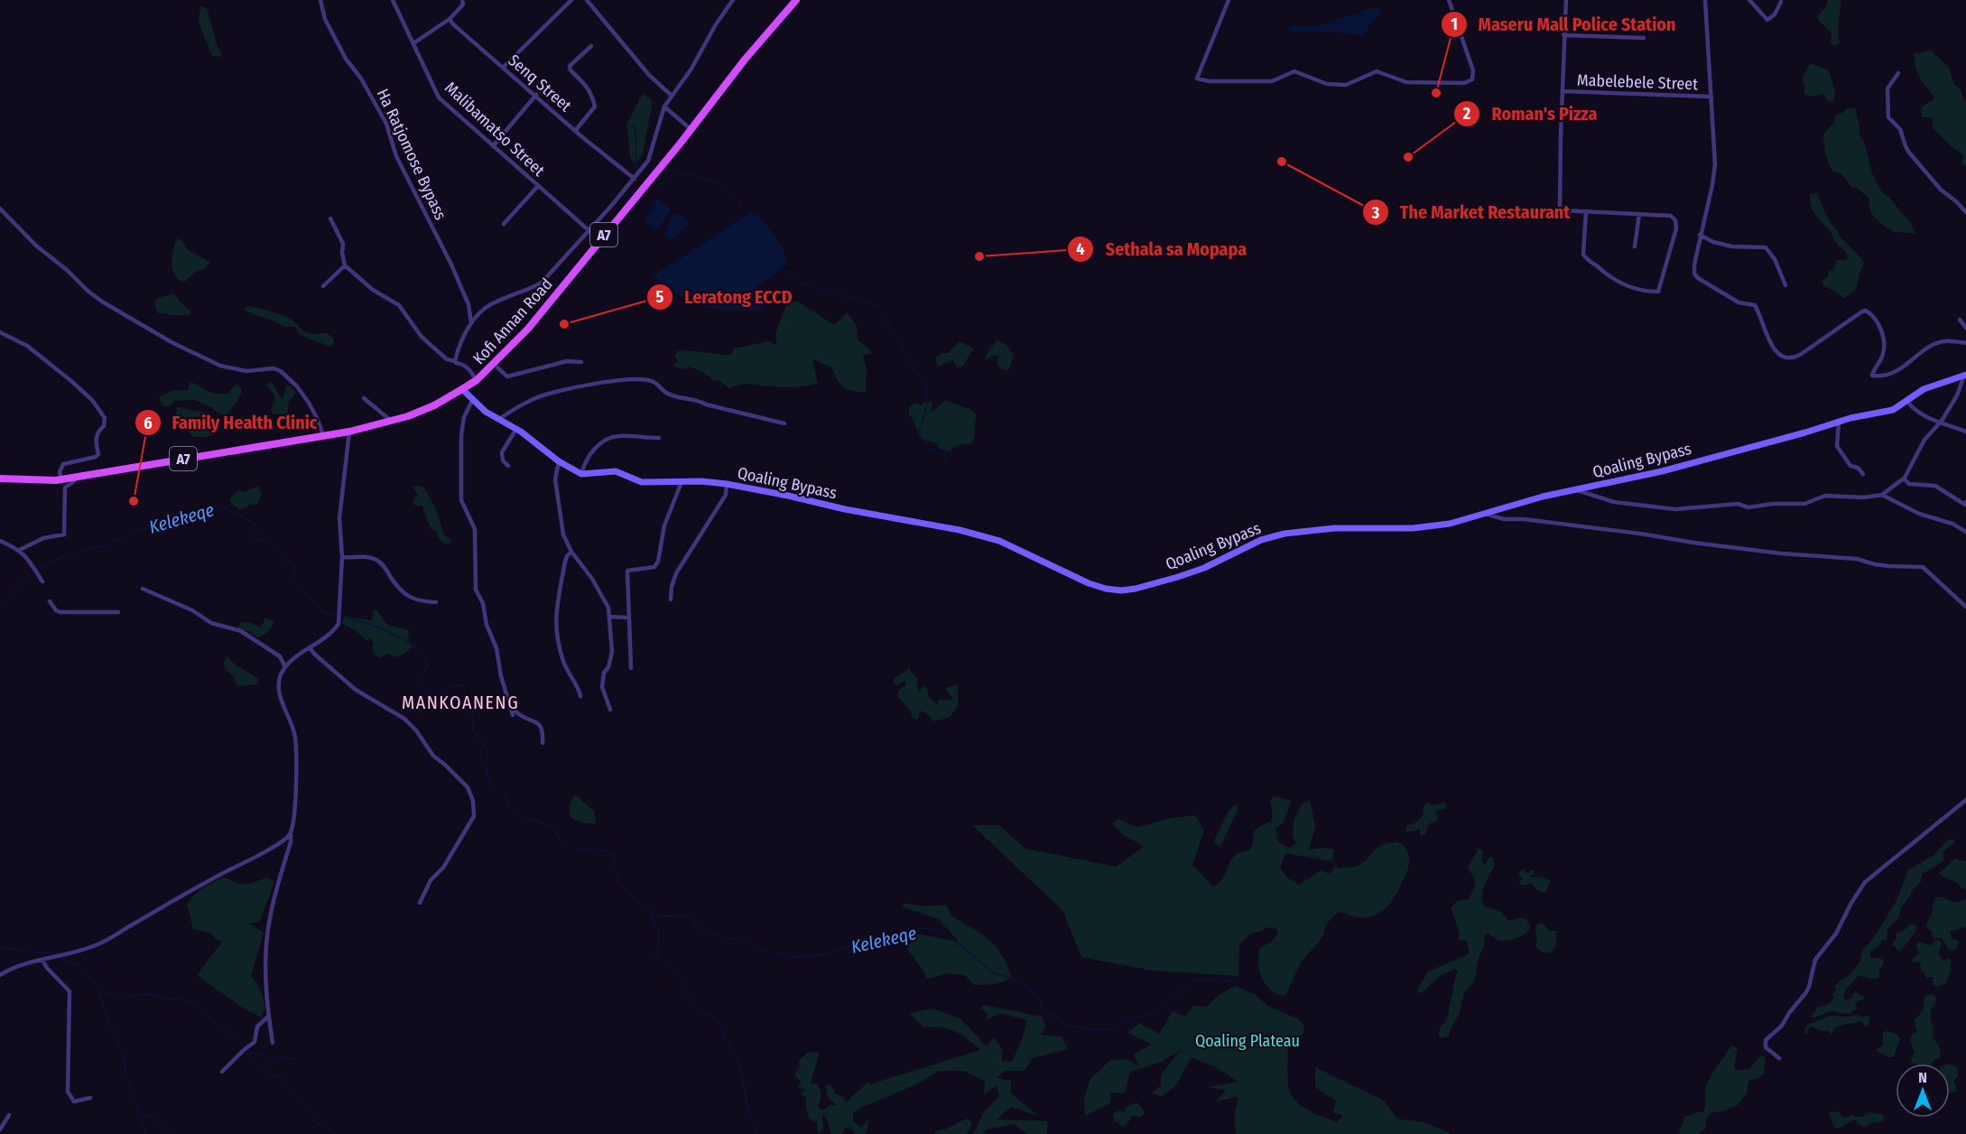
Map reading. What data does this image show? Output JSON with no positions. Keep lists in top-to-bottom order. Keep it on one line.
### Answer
{"streets":{"main road":["A7","Kofi Annan Road","Qoaling Bypass"],"street":["Mabelebele Street","Senq Street","Malibamatso Street","Ha Ratjomose Bypass"]},"districts":["MANKOANENG"],"water":["Kelekeqe"],"parks":["Qoaling Plateau"],"places":["Maseru Mall Police Station","Roman's Pizza","The Market Restaurant","Sethala sa Mopapa","Leratong ECCD","Family Health Clinic"],"north":"top"}
